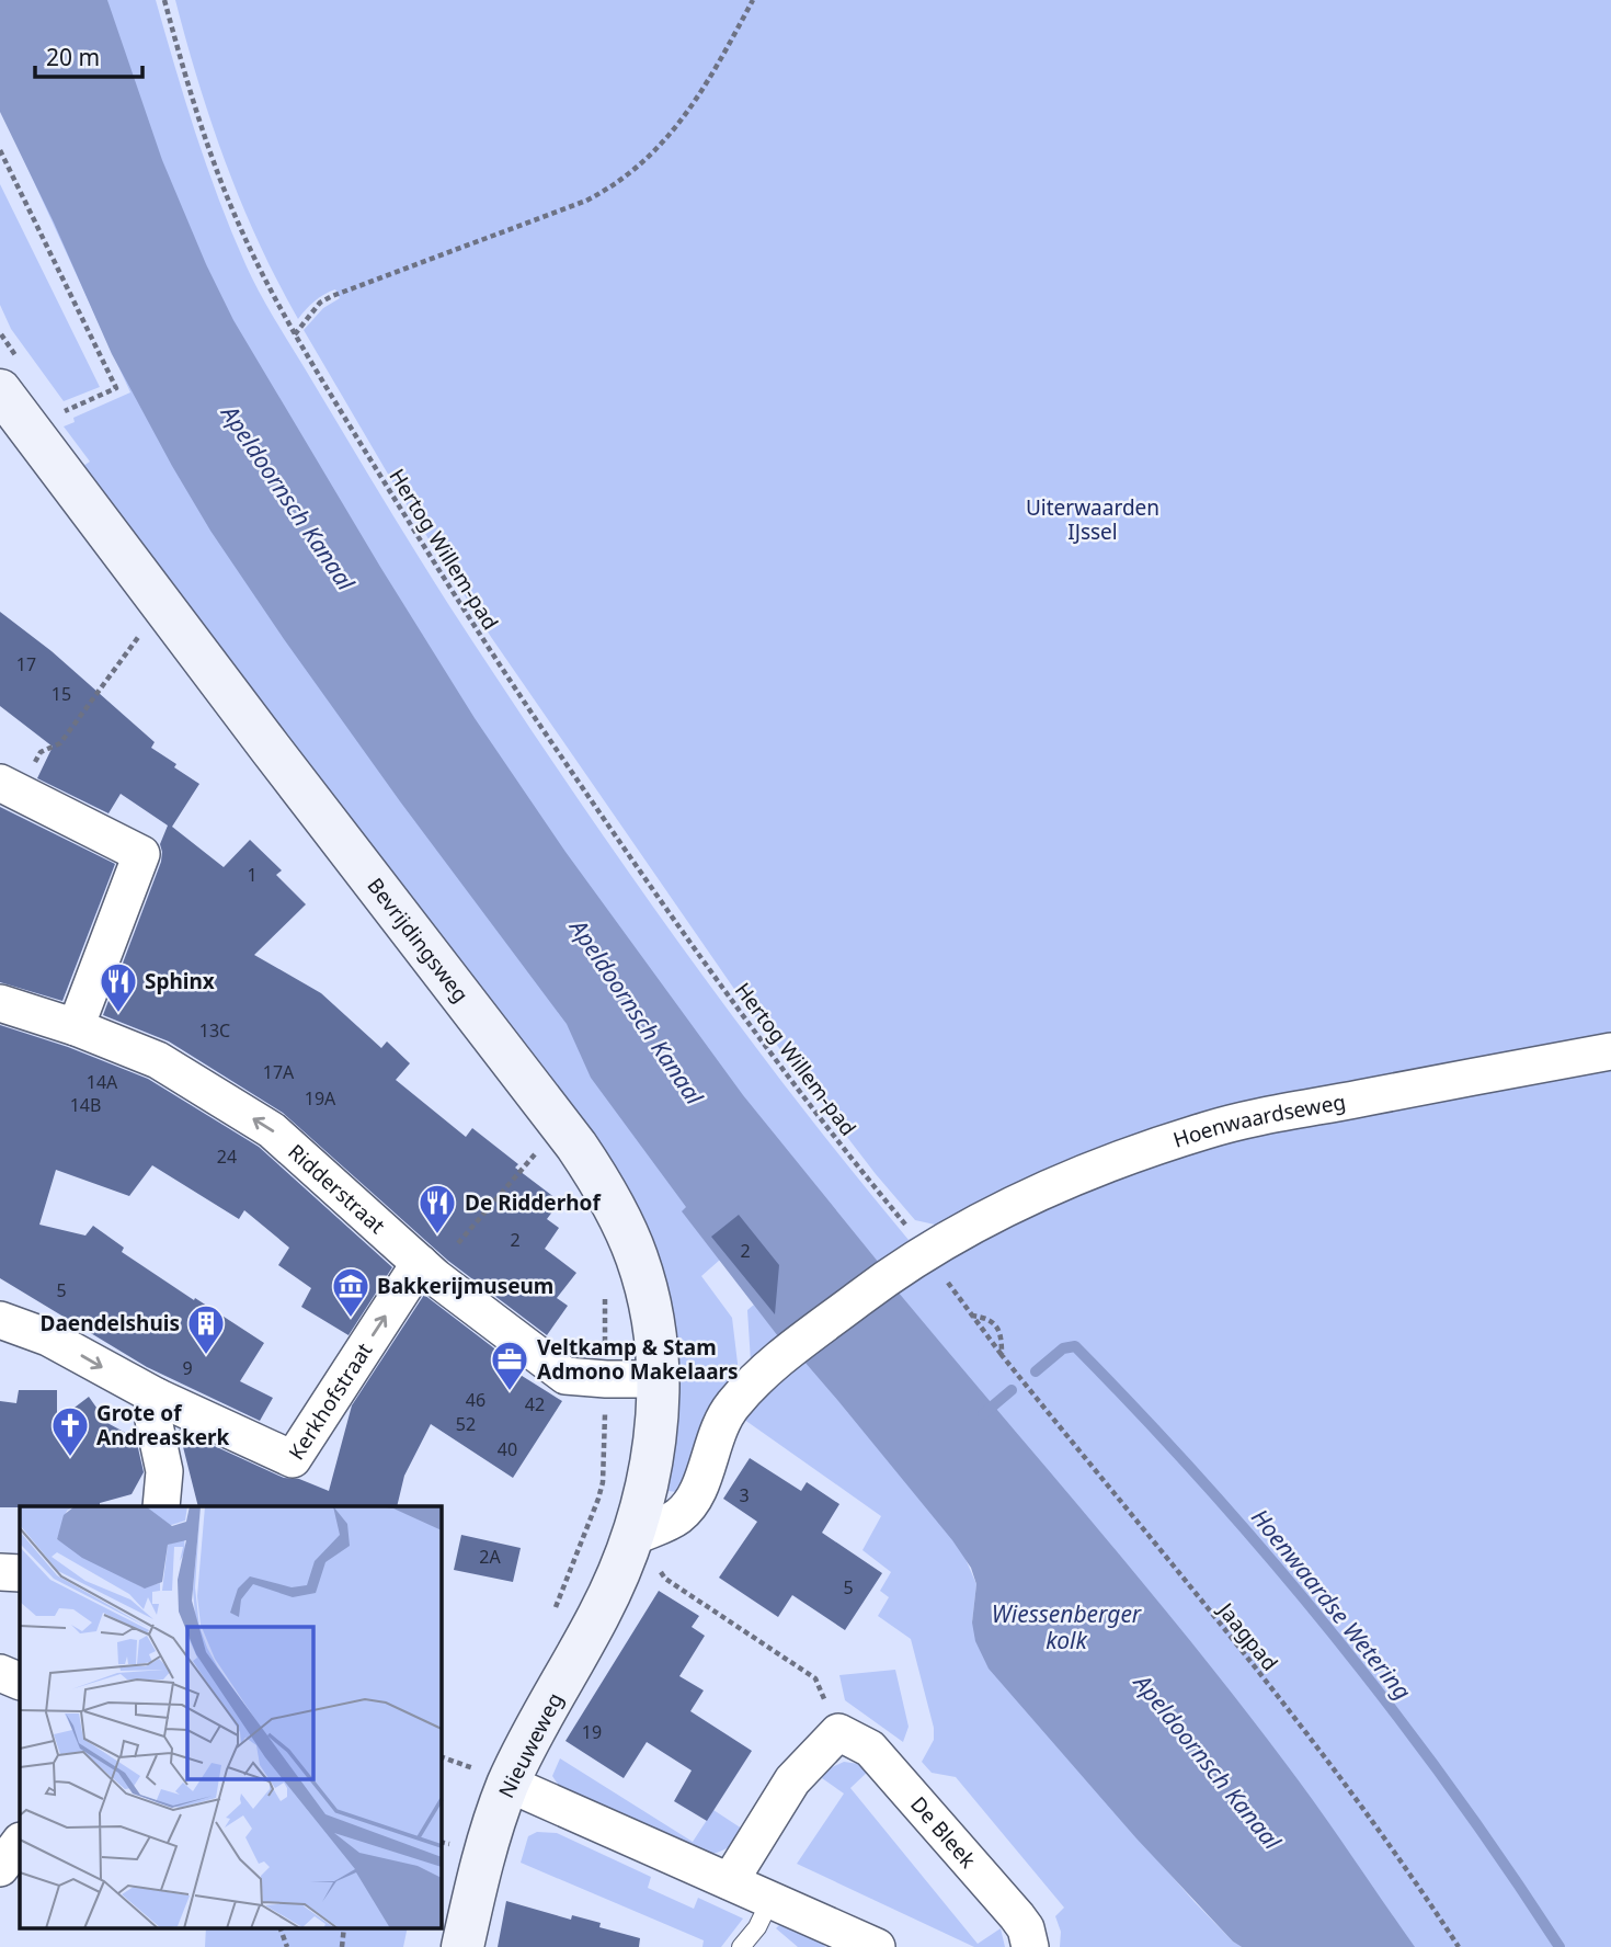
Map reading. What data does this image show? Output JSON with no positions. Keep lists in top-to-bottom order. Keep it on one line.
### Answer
{"streets":{"main road":["Bevrijdingsweg","Nieuweweg"],"street":["Hoenwaardseweg","Ridderstraat","Kerkhofstraat","De Bleek"],"path":["Hertog Willem-pad","Jaagpad"]},"crossings":[["Hertog Willem-pad","Hoenwaardseweg"],["Bevrijdingsweg","Hoenwaardseweg"],["Bevrijdingsweg","Ridderstraat"],["Bevrijdingsweg","Nieuweweg"],["Hoenwaardseweg","Nieuweweg"],["Ridderstraat","Kerkhofstraat"]],"one_way":["Ridderstraat"],"water":["Apeldoornsch Kanaal","Hoenwaardse Wetering","Wiessenberger kolk"],"parks":["Uiterwaarden IJssel"],"places":{"restaurant":["Sphinx","De Ridderhof"],"museum":["Bakkerijmuseum"],"building":["Daendelshuis"],"office":["Veltkamp & Stam Admono Makelaars"],"church":["Grote of Andreaskerk"]},"house_numbers":["17","15","1","13C","17A","14A","19A","14B","24","2","2","5","9","46","42","52","40","3","2A","5","19"],"scale_bar":"20 m"}
